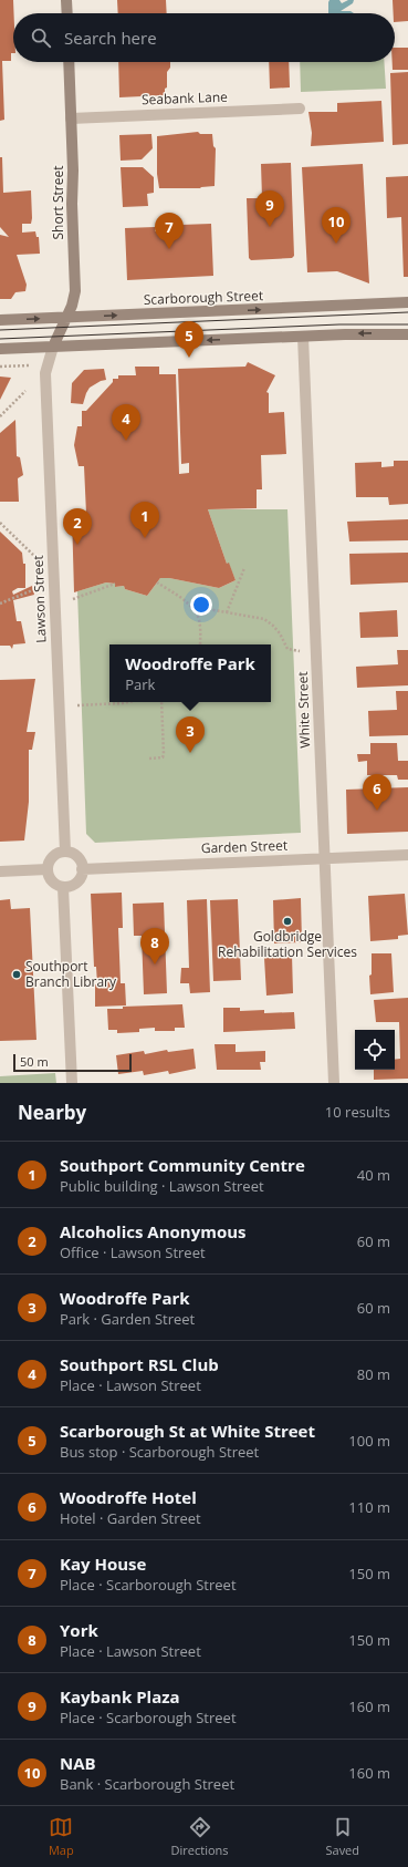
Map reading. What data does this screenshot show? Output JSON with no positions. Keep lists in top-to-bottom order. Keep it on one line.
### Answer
{"streets":{"main road":["Short Street","Scarborough Street"],"street":["Seabank Lane","Lawson Street","White Street","Garden Street"]},"crossings":[["Seabank Lane","Short Street"],["Short Street","Scarborough Street"],["Short Street","Lawson Street"],["Lawson Street","Garden Street"],["White Street","Garden Street"]],"places":["Goldbridge Rehabilitation Services","Southport Branch Library"],"scale_bar":"50 m","page":{"search":"Search here","pins":["9","10","7","5","4","1","2","3","6","8"],"popup":["Woodroffe Park","Park"],"scale":"50 m","heading":["Nearby","10 results"],"list":[{"mark":"1","name":"Southport Community Centre","note":"Public building · Lawson Street","value":"40 m"},{"mark":"2","name":"Alcoholics Anonymous","note":"Office · Lawson Street","value":"60 m"},{"mark":"3","name":"Woodroffe Park","note":"Park · Garden Street","value":"60 m"},{"mark":"4","name":"Southport RSL Club","note":"Place · Lawson Street","value":"80 m"},{"mark":"5","name":"Scarborough St at White Street","note":"Bus stop · Scarborough Street","value":"100 m"},{"mark":"6","name":"Woodroffe Hotel","note":"Hotel · Garden Street","value":"110 m"},{"mark":"7","name":"Kay House","note":"Place · Scarborough Street","value":"150 m"},{"mark":"8","name":"York","note":"Place · Lawson Street","value":"150 m"},{"mark":"9","name":"Kaybank Plaza","note":"Place · Scarborough Street","value":"160 m"},{"mark":"10","name":"NAB","note":"Bank · Scarborough Street","value":"160 m"}],"nav":["Map","Directions","Saved"]}}
